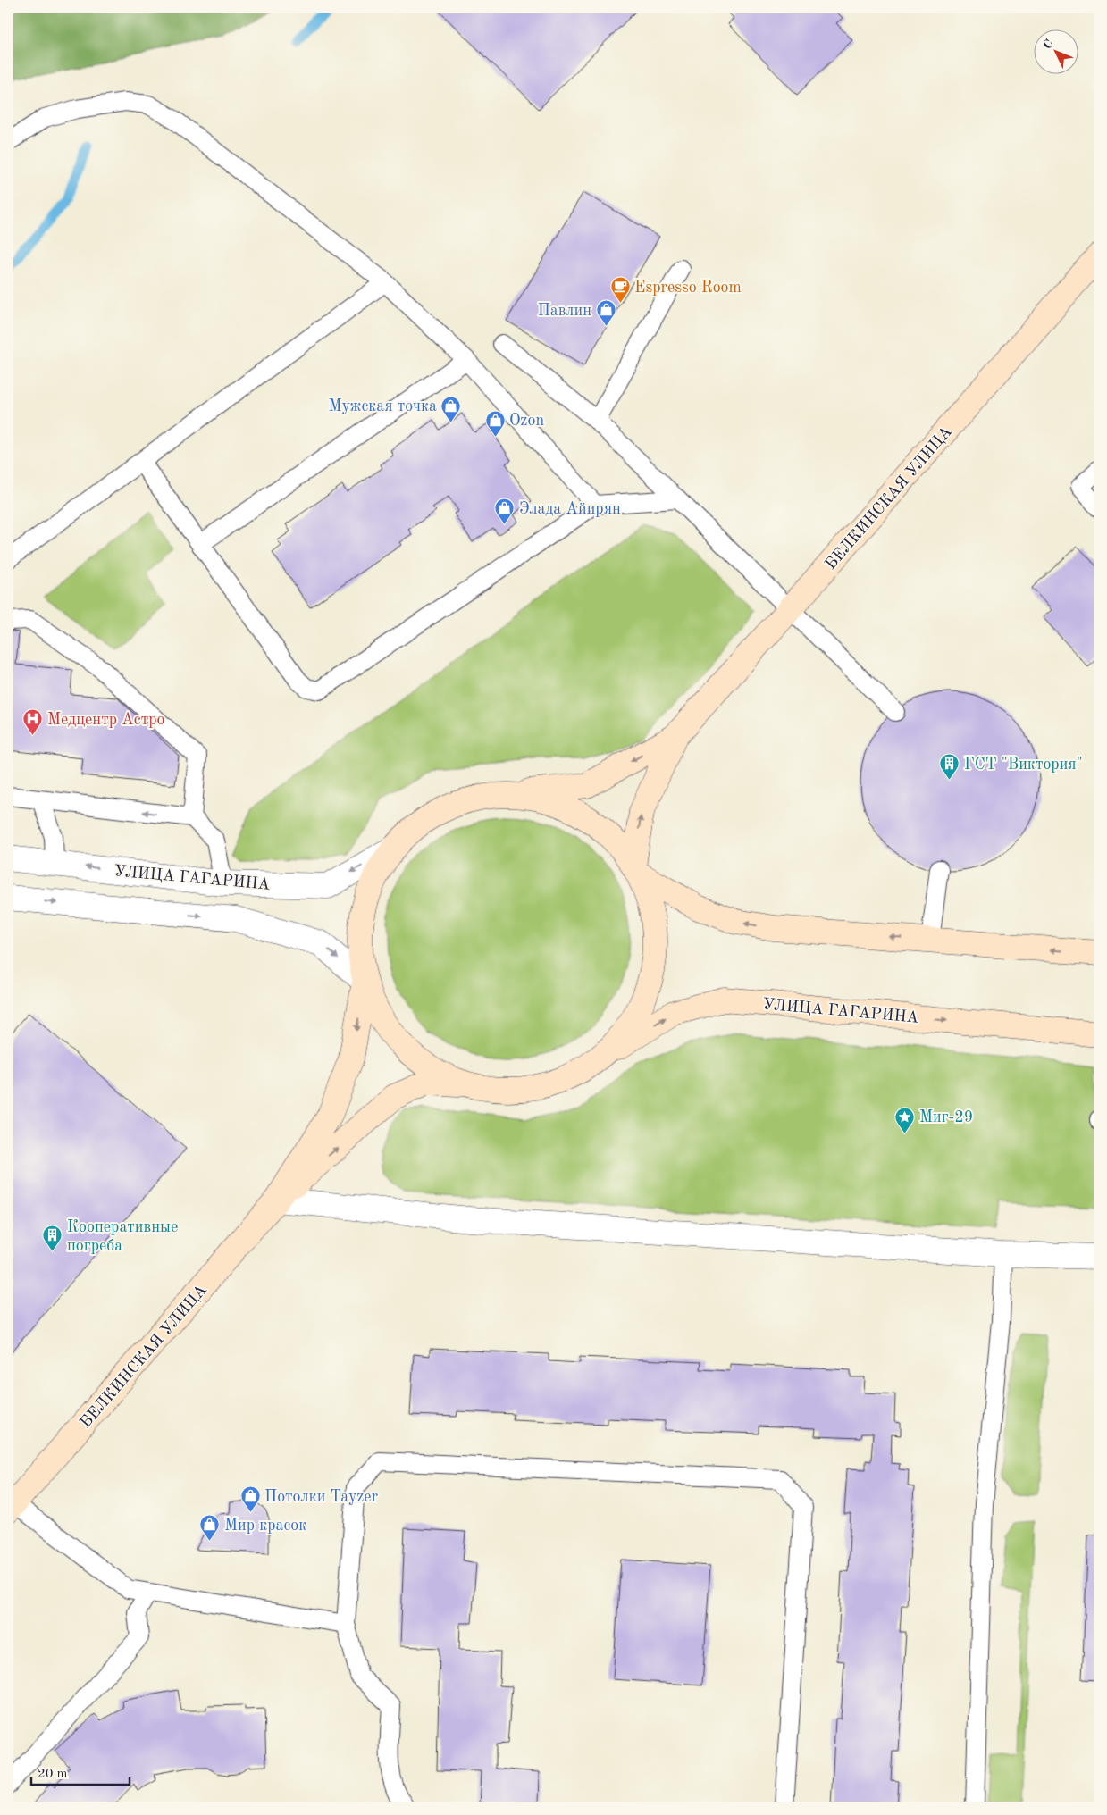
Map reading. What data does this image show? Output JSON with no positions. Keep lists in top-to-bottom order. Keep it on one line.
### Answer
{"streets":{"main road":["БЕЛКИНСКАЯ УЛИЦА","УЛИЦА ГАГАРИНА"]},"crossings":[["БЕЛКИНСКАЯ УЛИЦА","УЛИЦА ГАГАРИНА"]],"places":{"cafe":["Espresso Room"],"shop":["Павлин","Мужская точка","Ozon","Элада Айирян","Потолки Tayzer","Мир красок"],"hospital":["Медцентр Астро"],"building":["ГСТ \"Виктория\"","Кооперативные погреба"],"place":["Миг-29"]},"scale_bar":"20 m","north":"top left"}
